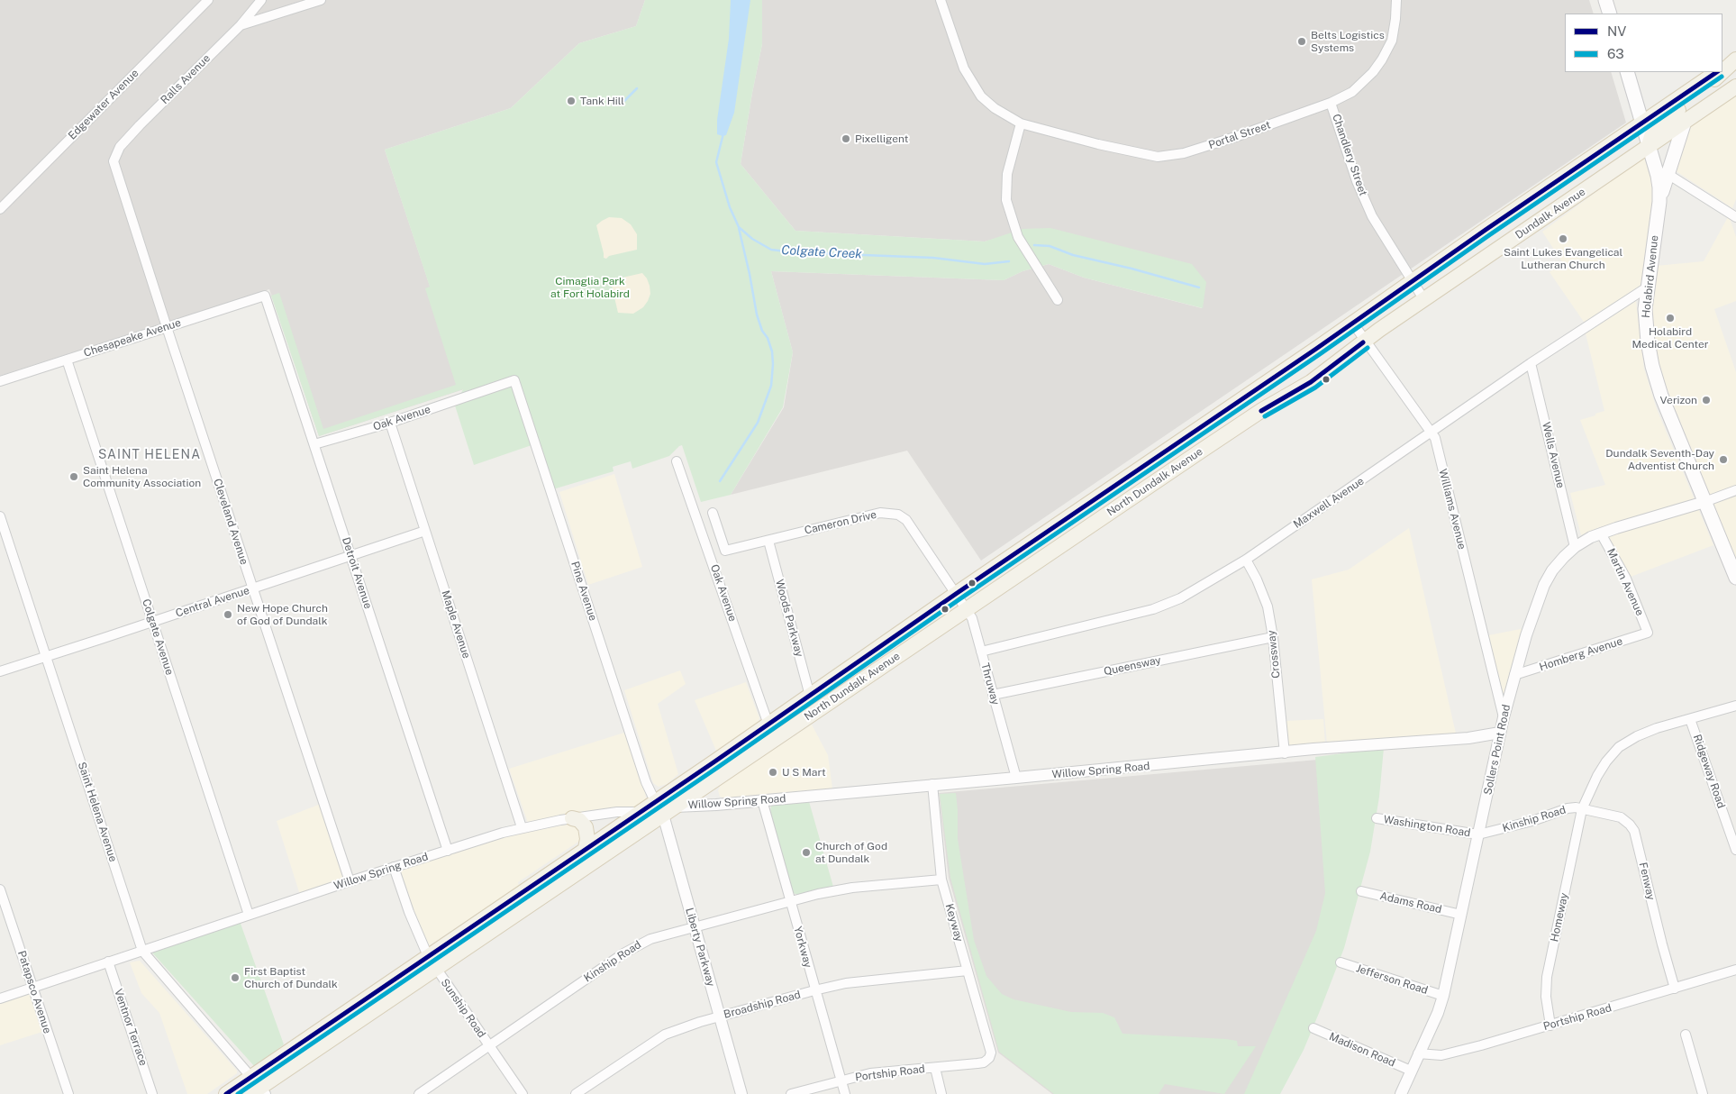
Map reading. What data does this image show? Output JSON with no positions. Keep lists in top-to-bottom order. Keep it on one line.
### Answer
{"streets":{"main road":["Dundalk Avenue","Holabird Avenue","North Dundalk Avenue"],"street":["Ralls Avenue","Edgewater Avenue","Portal Street","Chandlery Street","Chesapeake Avenue","Oak Avenue","Wells Avenue","Maxwell Avenue","Williams Avenue","Cleveland Avenue","Cameron Drive","Detroit Avenue","Martin Avenue","Pine Avenue","Central Avenue","Woods Parkway","Maple Avenue","Colgate Avenue","Crossway","Homberg Avenue","Queensway","Thruway","Sollers Point Road","Willow Spring Road","Ridgeway Road","Saint Helena Avenue","Kinship Road","Washington Road","Fenway","Adams Road","Homeway","Keyway","Liberty Parkway","Yorkway","Jefferson Road","Patapsco Avenue","Broadship Road","Sunship Road","Portship Road","Ventnor Terrace","Madison Road"]},"crossings":[["Ralls Avenue","Cleveland Avenue"],["Portal Street","Chandlery Street"],["Chandlery Street","Dundalk Avenue"],["Dundalk Avenue","Holabird Avenue"],["Dundalk Avenue","North Dundalk Avenue"],["Dundalk Avenue","Williams Avenue"],["Holabird Avenue","Maxwell Avenue"],["Holabird Avenue","Sollers Point Road"],["Chesapeake Avenue","Cleveland Avenue"],["Chesapeake Avenue","Detroit Avenue"],["Chesapeake Avenue","Colgate Avenue"],["Oak Avenue","North Dundalk Avenue"],["Oak Avenue","Detroit Avenue"],["Oak Avenue","Pine Avenue"],["Oak Avenue","Maple Avenue"],["Wells Avenue","Maxwell Avenue"],["Wells Avenue","Sollers Point Road"],["North Dundalk Avenue","Williams Avenue"],["North Dundalk Avenue","Cameron Drive"],["North Dundalk Avenue","Pine Avenue"],["North Dundalk Avenue","Woods Parkway"],["North Dundalk Avenue","Thruway"],["North Dundalk Avenue","Willow Spring Road"],["North Dundalk Avenue","Saint Helena Avenue"],["North Dundalk Avenue","Liberty Parkway"],["North Dundalk Avenue","Sunship Road"],["Maxwell Avenue","Williams Avenue"],["Maxwell Avenue","Crossway"],["Maxwell Avenue","Thruway"],["Williams Avenue","Sollers Point Road"],["Cleveland Avenue","Central Avenue"],["Cleveland Avenue","Willow Spring Road"],["Cameron Drive","Woods Parkway"],["Cameron Drive","Thruway"],["Detroit Avenue","Central Avenue"],["Detroit Avenue","Willow Spring Road"],["Martin Avenue","Homberg Avenue"],["Martin Avenue","Sollers Point Road"],["Pine Avenue","Willow Spring Road"],["Pine Avenue","Liberty Parkway"],["Central Avenue","Maple Avenue"],["Central Avenue","Colgate Avenue"],["Central Avenue","Saint Helena Avenue"],["Maple Avenue","Willow Spring Road"],["Colgate Avenue","Willow Spring Road"],["Crossway","Queensway"],["Crossway","Willow Spring Road"],["Homberg Avenue","Sollers Point Road"],["Queensway","Thruway"],["Thruway","Willow Spring Road"],["Sollers Point Road","Willow Spring Road"],["Sollers Point Road","Kinship Road"],["Sollers Point Road","Washington Road"],["Sollers Point Road","Adams Road"],["Sollers Point Road","Jefferson Road"],["Sollers Point Road","Portship Road"],["Sollers Point Road","Madison Road"],["Willow Spring Road","Saint Helena Avenue"],["Willow Spring Road","Keyway"],["Willow Spring Road","Liberty Parkway"],["Willow Spring Road","Yorkway"],["Willow Spring Road","Patapsco Avenue"],["Willow Spring Road","Sunship Road"],["Willow Spring Road","Ventnor Terrace"],["Ridgeway Road","Kinship Road"],["Kinship Road","Washington Road"],["Kinship Road","Fenway"],["Kinship Road","Homeway"],["Kinship Road","Keyway"],["Kinship Road","Liberty Parkway"],["Kinship Road","Yorkway"],["Kinship Road","Sunship Road"],["Fenway","Homeway"],["Fenway","Portship Road"],["Homeway","Portship Road"],["Keyway","Broadship Road"],["Keyway","Portship Road"],["Liberty Parkway","Broadship Road"],["Yorkway","Broadship Road"],["Yorkway","Portship Road"]],"districts":["SAINT HELENA"],"water":["Colgate Creek"],"parks":["Cimaglia Park at Fort Holabird"],"places":["Belts Logistics Systems","Tank Hill","Pixelligent","Saint Lukes Evangelical Lutheran Church","Holabird Medical Center","Verizon","Dundalk Seventh-Day Adventist Church","Saint Helena Community Association","New Hope Church of God of Dundalk","U S Mart","Church of God at Dundalk","First Baptist Church of Dundalk"],"lines":["transit line NV","transit line 63"],"legend":["NV","63"]}
